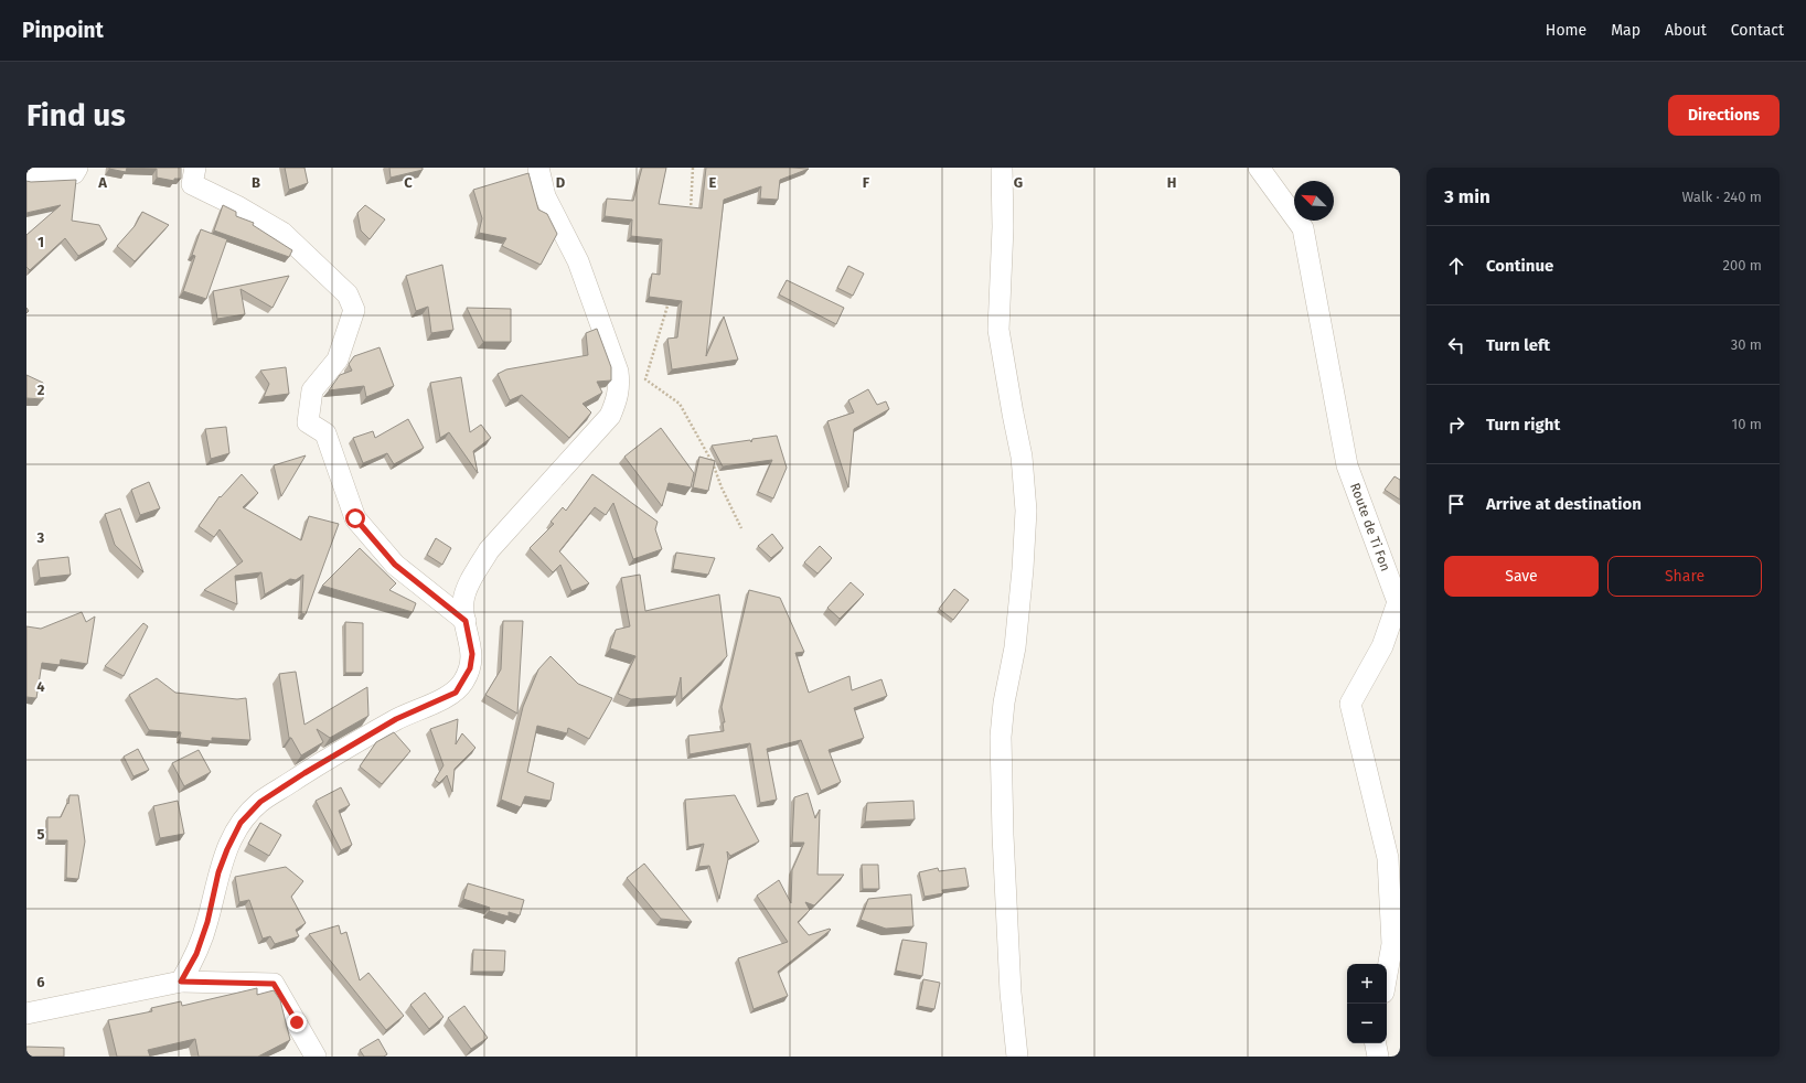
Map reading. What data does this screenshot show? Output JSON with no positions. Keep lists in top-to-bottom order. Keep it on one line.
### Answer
{"streets":{"street":["Route de Ti Fon"]},"north":"top left","page":{"header":"Pinpoint","nav":["Home","Map","About","Contact"],"buttons":["Directions",["Save","Share"]],"title":"Find us","heading":["3 min","Walk · 240 m"],"list":[["Continue","200 m"],["Turn left","30 m"],["Turn right","10 m"],"Arrive at destination"],"map_buttons":["+","−"]},"grid":{"columns":["A","B","C","D","E","F","G","H"],"rows":["1","2","3","4","5","6"]}}
